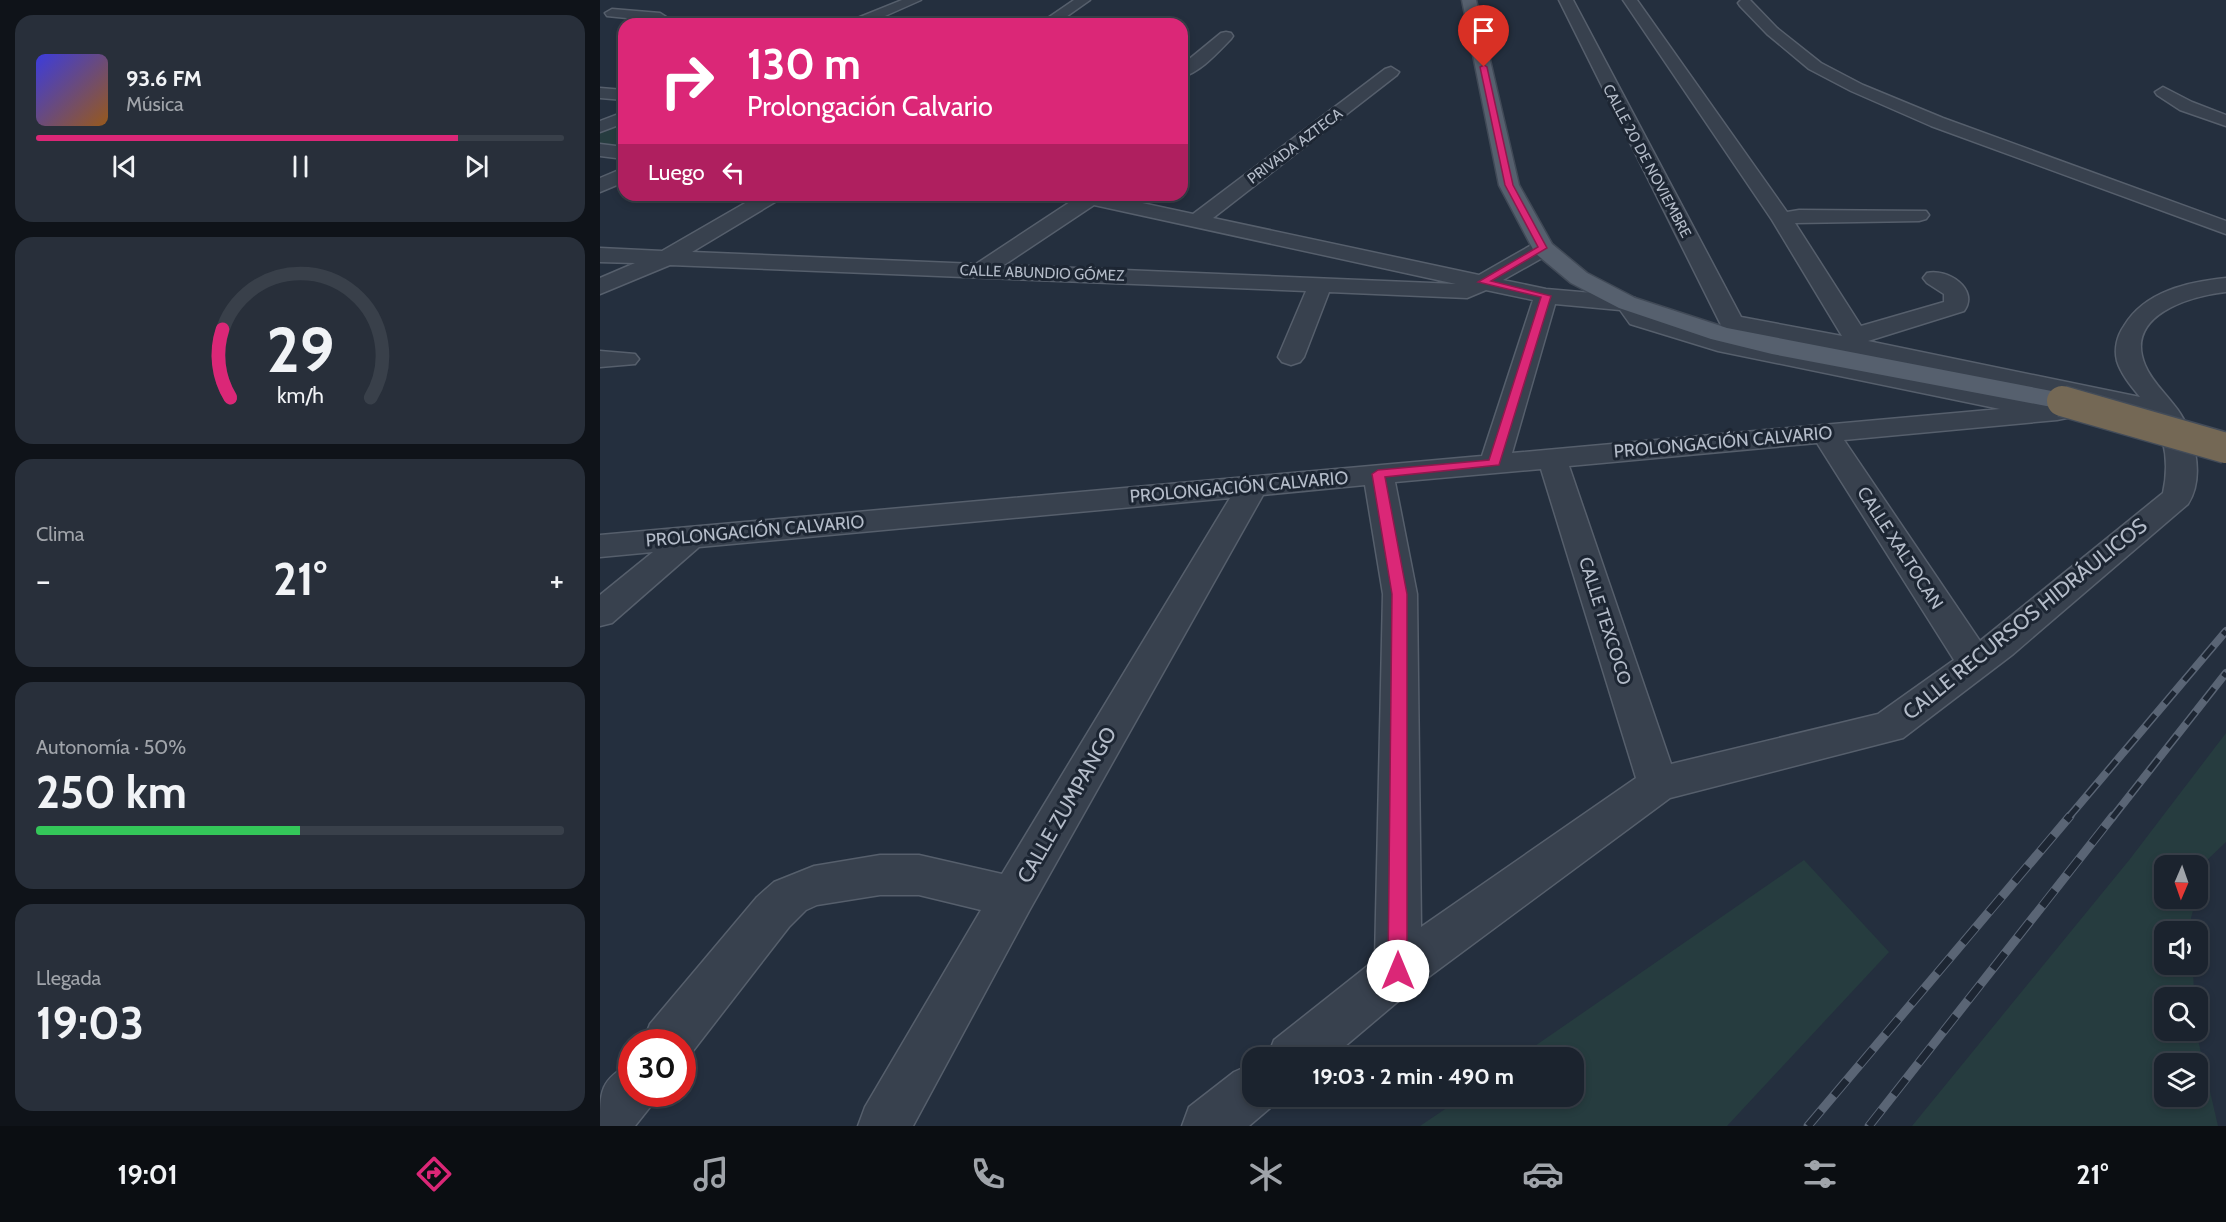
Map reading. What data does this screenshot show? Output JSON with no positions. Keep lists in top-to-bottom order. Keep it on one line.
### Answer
{"streets":{"street":["PRIVADA AZTECA","CALLE 20 DE NOVIEMBRE","CALLE ABUNDIO GÓMEZ","PROLONGACIÓN CALVARIO","CALLE XALTOCAN","CALLE RECURSOS HIDRÁULICOS","CALLE TEXCOCO","CALLE ZUMPANGO"]},"crossings":[["PROLONGACIÓN CALVARIO","CALLE XALTOCAN"],["PROLONGACIÓN CALVARIO","CALLE TEXCOCO"],["PROLONGACIÓN CALVARIO","CALLE ZUMPANGO"],["CALLE XALTOCAN","CALLE RECURSOS HIDRÁULICOS"],["CALLE RECURSOS HIDRÁULICOS","CALLE TEXCOCO"]],"north":"bottom","page":{"turn":["130 m","Prolongación Calvario"],"song":["93.6 FM","Música"],"then":"Luego","tile":["Clima",["Autonomía · 50%","250 km"],["Llegada","19:03"]],"heat":["−","21°","+"],"limit":"30","trip":"19:03 · 2 min · 490 m","tabs":["19:01","21°"],"gauge":["29","km/h"]}}
